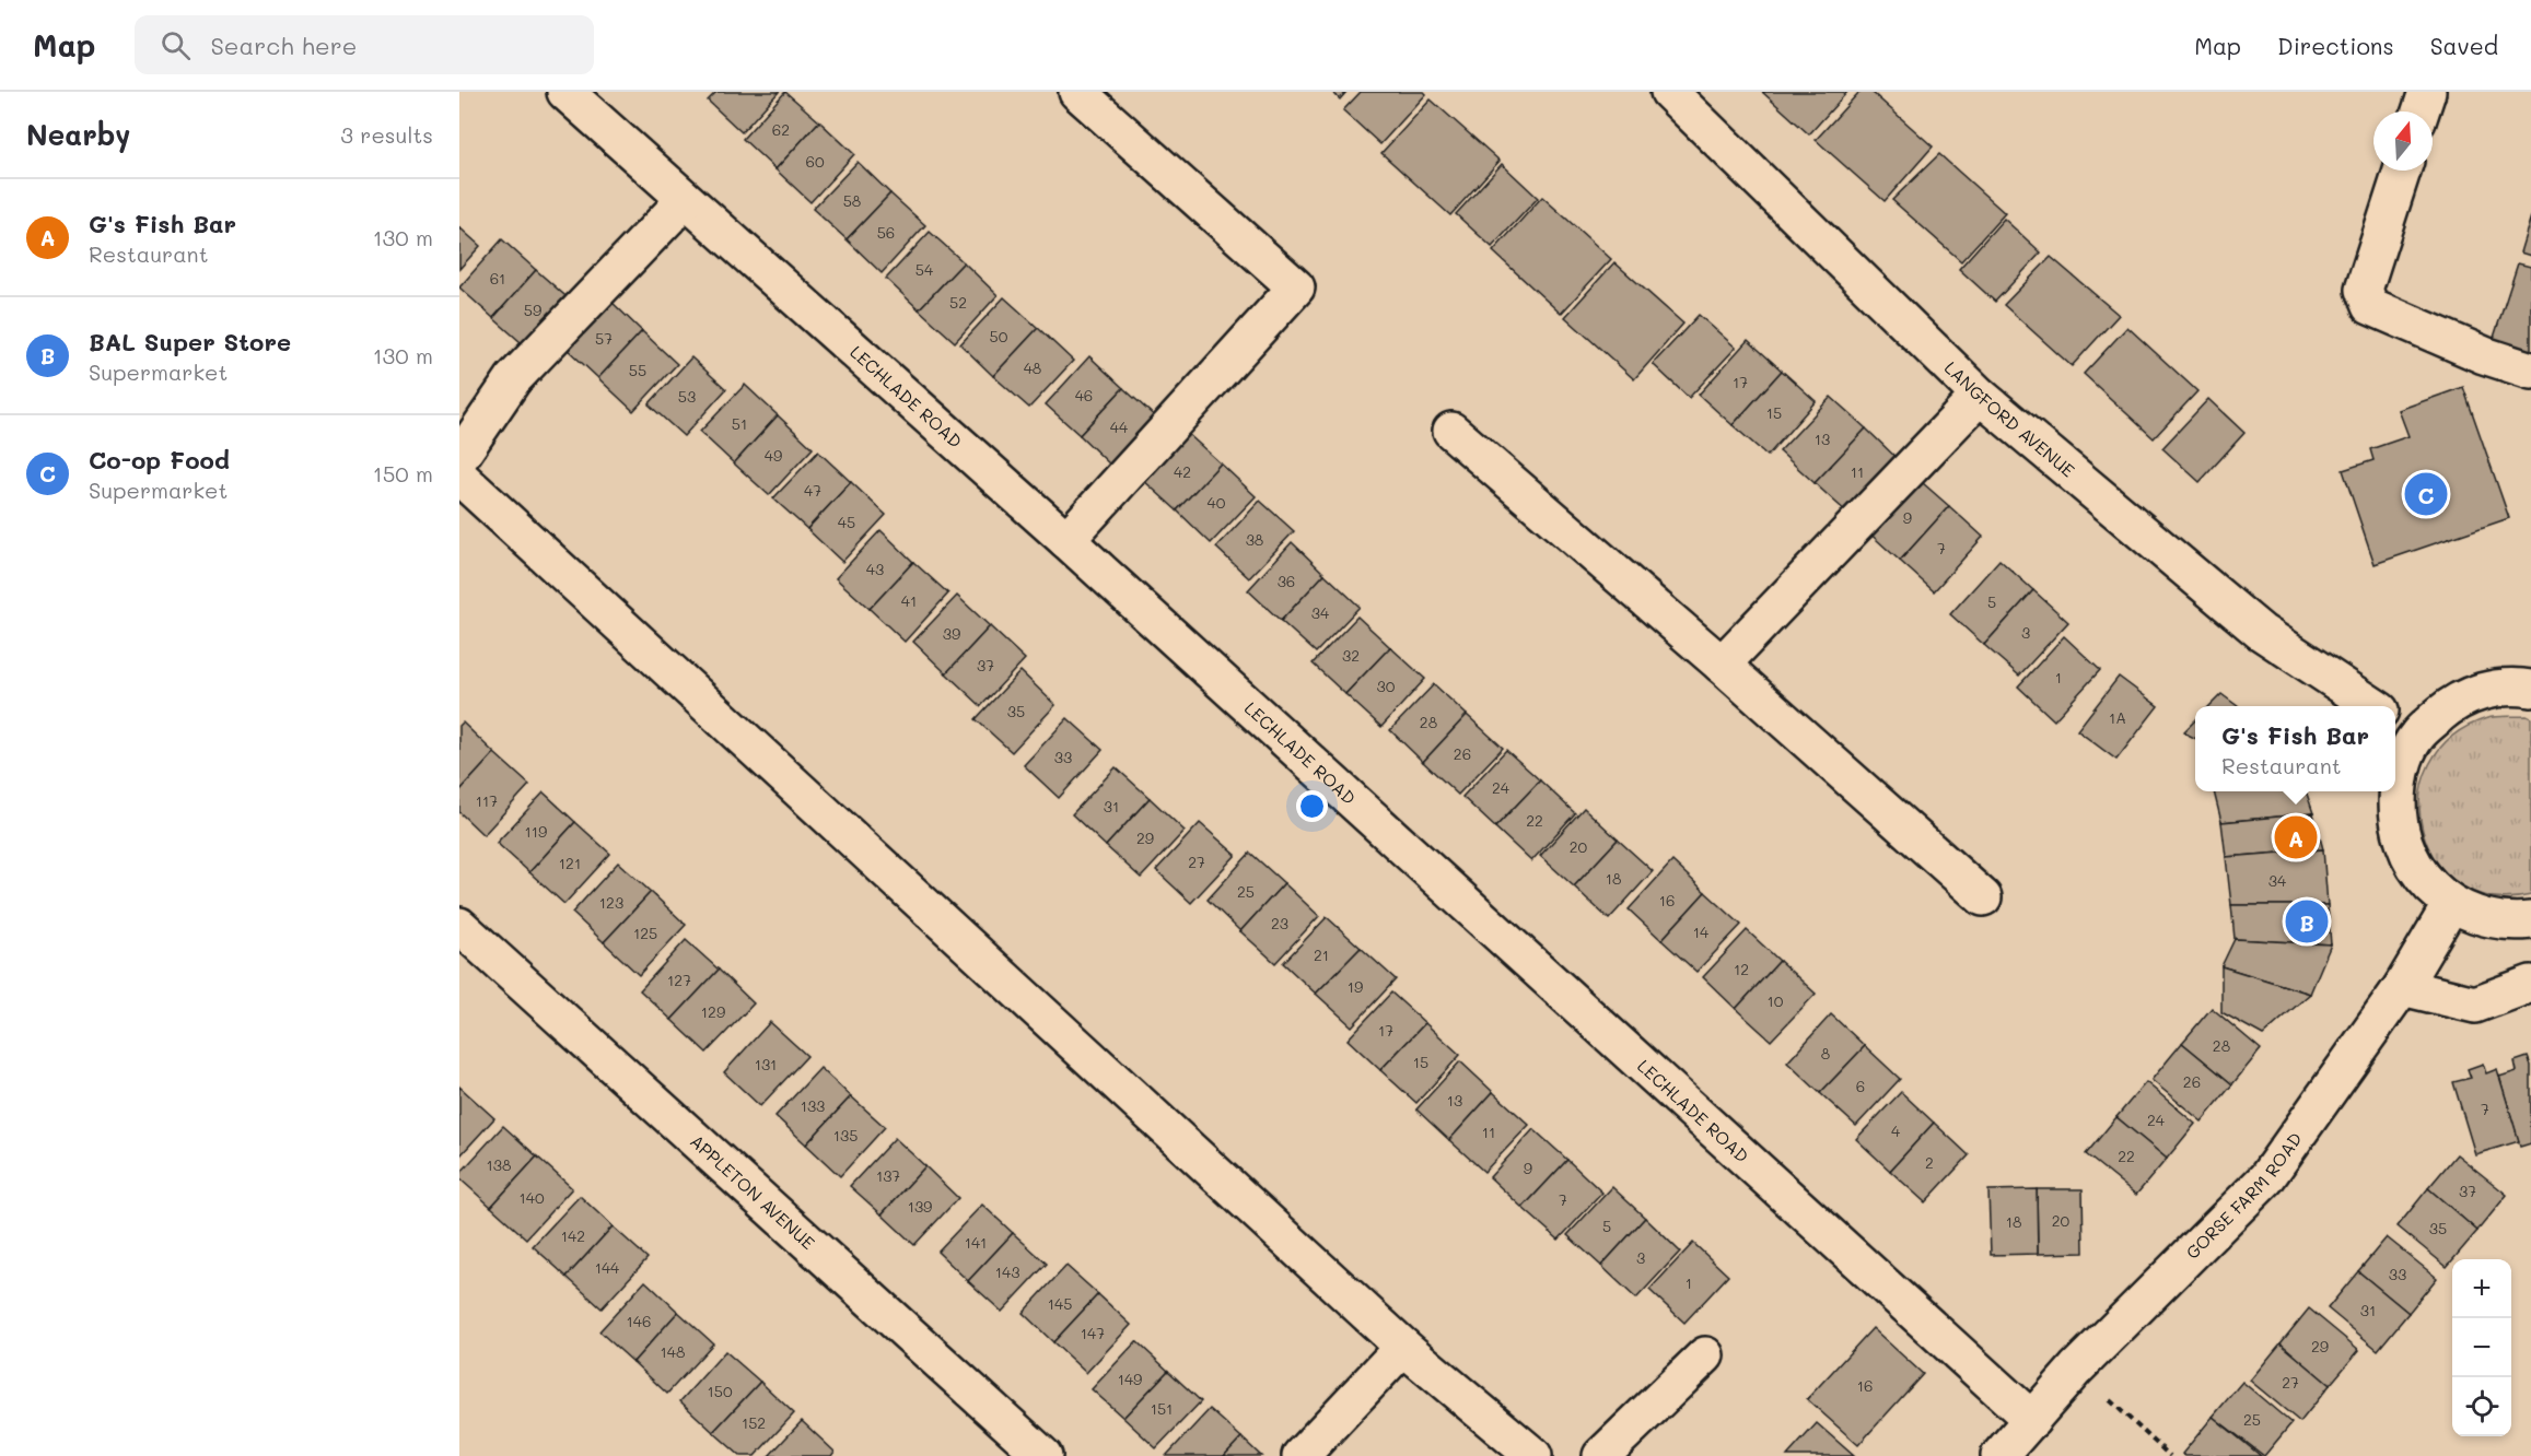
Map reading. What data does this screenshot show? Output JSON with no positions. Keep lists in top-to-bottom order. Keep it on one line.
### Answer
{"streets":{"street":["LECHLADE ROAD","LANGFORD AVENUE","APPLETON AVENUE","GORSE FARM ROAD"]},"crossings":[["LECHLADE ROAD","GORSE FARM ROAD"]],"house_numbers":["62","60","58","56","54","61","52","59","50","57","48","55","17","46","53","15","51","44","13","49","42","11","47","40","9","45","38","7","43","36","41","5","34","3","39","32","37","1","30","35","1A","28","26","33","24","117","31","22","119","29","20","27","121","18","34","25","16","123","23","14","125","21","12","127","19","10","129","17","28","8","15","131","26","6","13","133","7","24","4","11","135","22","2","138","9","137","37","140","7","139","20","18","5","35","142","141","3","144","143","33","1","145","31","146","147","29","148","149","27","16","150","151","25","152"],"north":"top","page":{"header":"Map","search":"Search here","nav":["Map","Directions","Saved"],"heading":["Nearby","3 results"],"list":[{"mark":"A","name":"G's Fish Bar","note":"Restaurant","value":"130 m"},{"mark":"B","name":"BAL Super Store","note":"Supermarket","value":"130 m"},{"mark":"C","name":"Co-op Food","note":"Supermarket","value":"150 m"}],"pins":["C","A","B"],"popup":["G's Fish Bar","Restaurant"],"map_buttons":["+","−"]}}
